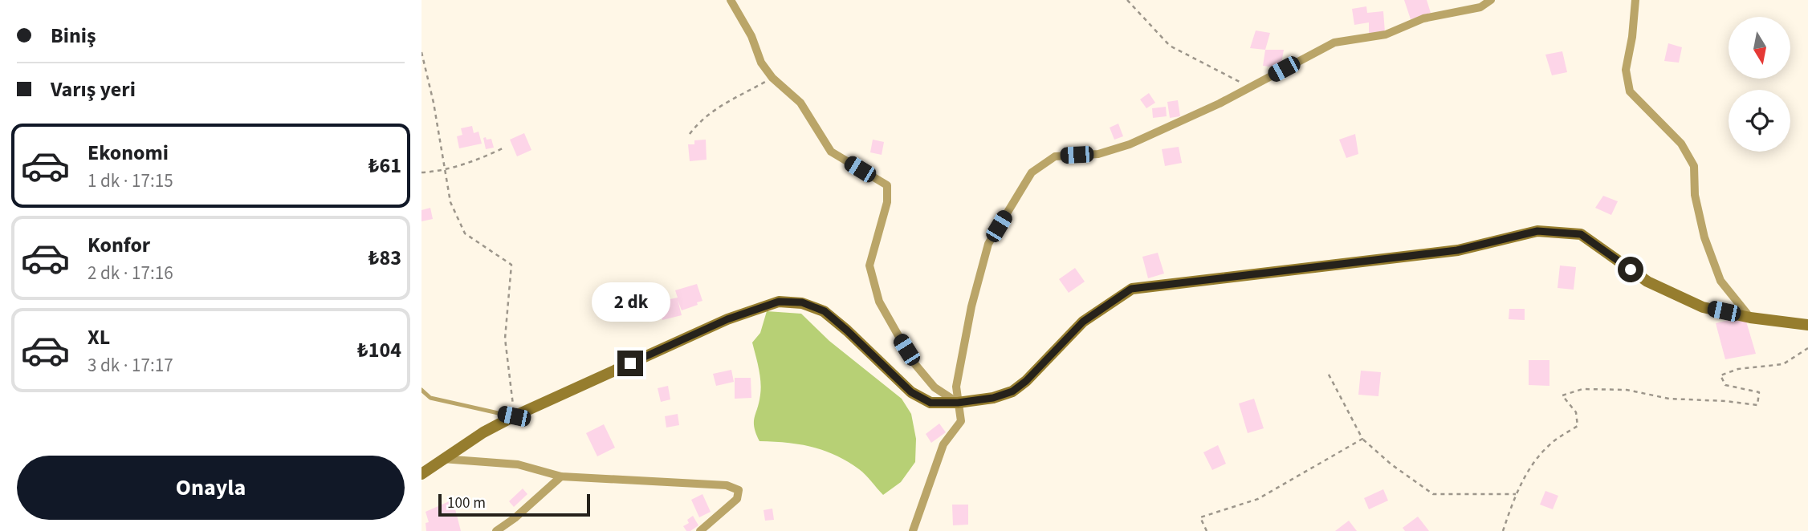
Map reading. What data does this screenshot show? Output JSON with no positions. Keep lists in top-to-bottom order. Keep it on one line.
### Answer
{"scale_bar":"100 m","north":"bottom","page":{"banner":["Biniş","Varış yeri"],"list":[{"name":"Ekonomi","note":"1 dk · 17:15","value":"₺61"},{"name":"Konfor","note":"2 dk · 17:16","value":"₺83"},{"name":"XL","note":"3 dk · 17:17","value":"₺104"}],"bubble":"2 dk","buttons":"Onayla","scale":"100 m"}}
